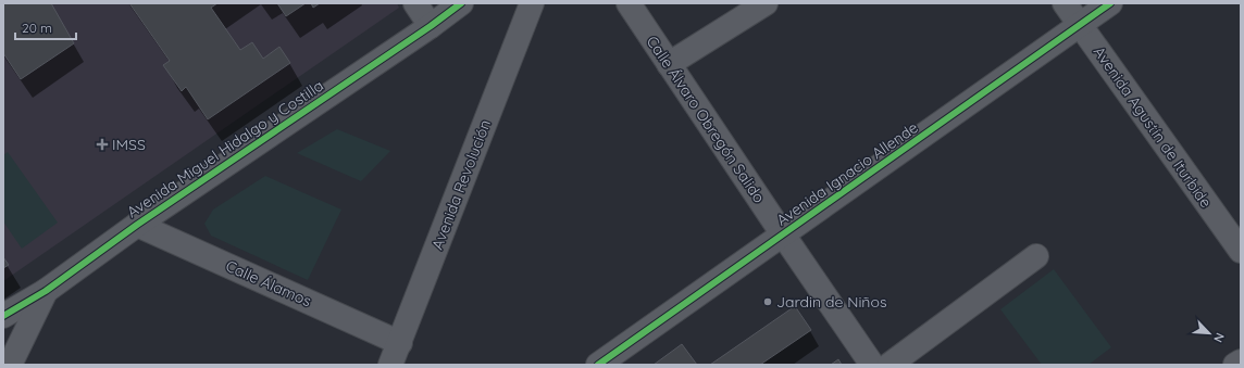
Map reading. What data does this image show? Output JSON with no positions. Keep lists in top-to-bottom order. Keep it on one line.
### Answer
{"streets":{"street":["Calle Álvaro Obregón Salido","Avenida Agustín de Iturbide","Avenida Miguel Hidalgo y Costilla","Avenida Ignacio Allende","Avenida Revolución","Calle Álamos"]},"crossings":[["Calle Álvaro Obregón Salido","Avenida Ignacio Allende"],["Avenida Agustín de Iturbide","Avenida Ignacio Allende"],["Avenida Miguel Hidalgo y Costilla","Calle Álamos"],["Avenida Revolución","Calle Álamos"]],"places":{"health":["IMSS"],"other":["Jardin de Niños"]},"scale_bar":"20 m","north":"bottom right"}
